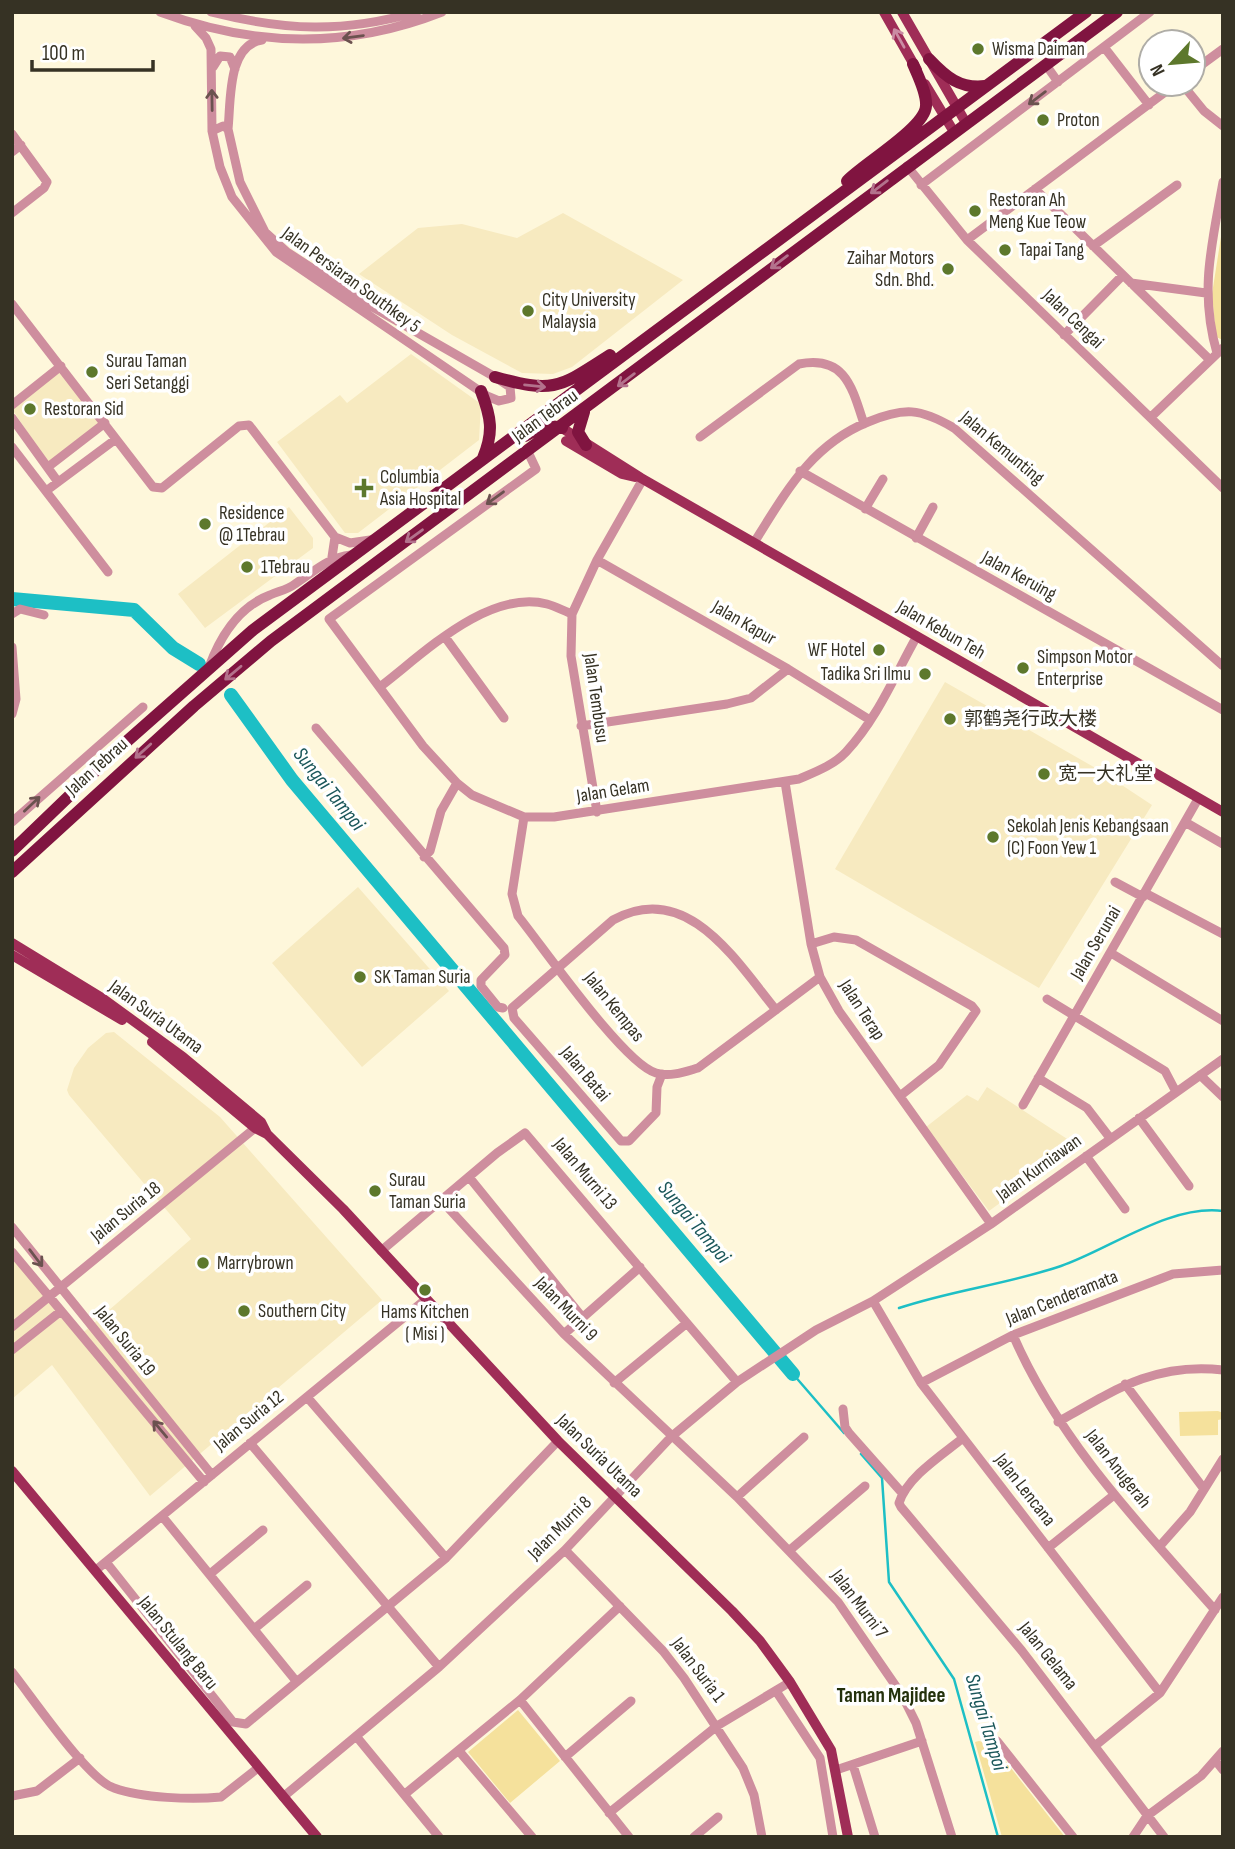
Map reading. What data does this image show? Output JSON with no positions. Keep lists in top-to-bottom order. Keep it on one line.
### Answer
{"streets":{"highway":["Jalan Tebrau"],"main road":["Jalan Kebun Teh","Jalan Suria Utama","Jalan Stulang Baru"],"street":["Jalan Persiaran Southkey 5","Jalan Cengai","Jalan Kemunting","Jalan Keruing","Jalan Kapur","Jalan Tembusu","Jalan Gelam","Jalan Serunai","Jalan Kempas","Jalan Terap","Jalan Batai","Jalan Kurniawan","Jalan Murni 13","Jalan Suria 18","Jalan Cenderamata","Jalan Murni 9","Jalan Suria 19","Jalan Suria 12","Jalan Anugerah","Jalan Lencana","Jalan Murni 8","Jalan Murni 7","Jalan Gelama","Jalan Suria 1"]},"crossings":[["Jalan Cengai","Jalan Tebrau"],["Jalan Tebrau","Jalan Kebun Teh"],["Jalan Tebrau","Jalan Gelam"],["Jalan Kemunting","Jalan Keruing"],["Jalan Kemunting","Jalan Kebun Teh"],["Jalan Kapur","Jalan Tembusu"],["Jalan Kapur","Jalan Gelam"],["Jalan Kebun Teh","Jalan Tembusu"],["Jalan Kebun Teh","Jalan Gelam"],["Jalan Kebun Teh","Jalan Serunai"],["Jalan Tembusu","Jalan Gelam"],["Jalan Gelam","Jalan Kempas"],["Jalan Gelam","Jalan Terap"],["Jalan Kempas","Jalan Batai"],["Jalan Terap","Jalan Kurniawan"],["Jalan Suria Utama","Jalan Murni 13"],["Jalan Suria Utama","Jalan Suria 18"],["Jalan Suria Utama","Jalan Suria 12"],["Jalan Suria Utama","Jalan Murni 8"],["Jalan Kurniawan","Jalan Lencana"],["Jalan Kurniawan","Jalan Murni 8"],["Jalan Murni 13","Jalan Murni 9"],["Jalan Murni 13","Jalan Murni 8"],["Jalan Suria 18","Jalan Suria 19"],["Jalan Cenderamata","Jalan Anugerah"],["Jalan Cenderamata","Jalan Lencana"],["Jalan Murni 9","Jalan Murni 8"],["Jalan Murni 9","Jalan Murni 7"],["Jalan Suria 19","Jalan Suria 12"],["Jalan Suria 12","Jalan Stulang Baru"],["Jalan Lencana","Jalan Murni 8"],["Jalan Murni 8","Jalan Murni 7"],["Jalan Murni 8","Jalan Stulang Baru"],["Jalan Murni 8","Jalan Suria 1"]],"districts":["Taman Majidee"],"water":["Sungai Tampoi"],"places":{"other":["Wisma Daiman","Proton","Restoran Ah Meng Kue Teow","Tapai Tang","Zaihar Motors Sdn. Bhd.","City University Malaysia","Surau Taman Seri Setanggi","Restoran Sid","Residence @ 1Tebrau","1Tebrau","WF Hotel","Simpson Motor Enterprise","Tadika Sri Ilmu","郭鹤尧行政大楼","宽一大礼堂","Sekolah Jenis Kebangsaan (C) Foon Yew 1","SK Taman Suria","Surau Taman Suria","Marrybrown","Hams Kitchen ( Misi )","Southern City"],"health":["Columbia Asia Hospital"]},"scale_bar":"100 m","north":"bottom left"}
